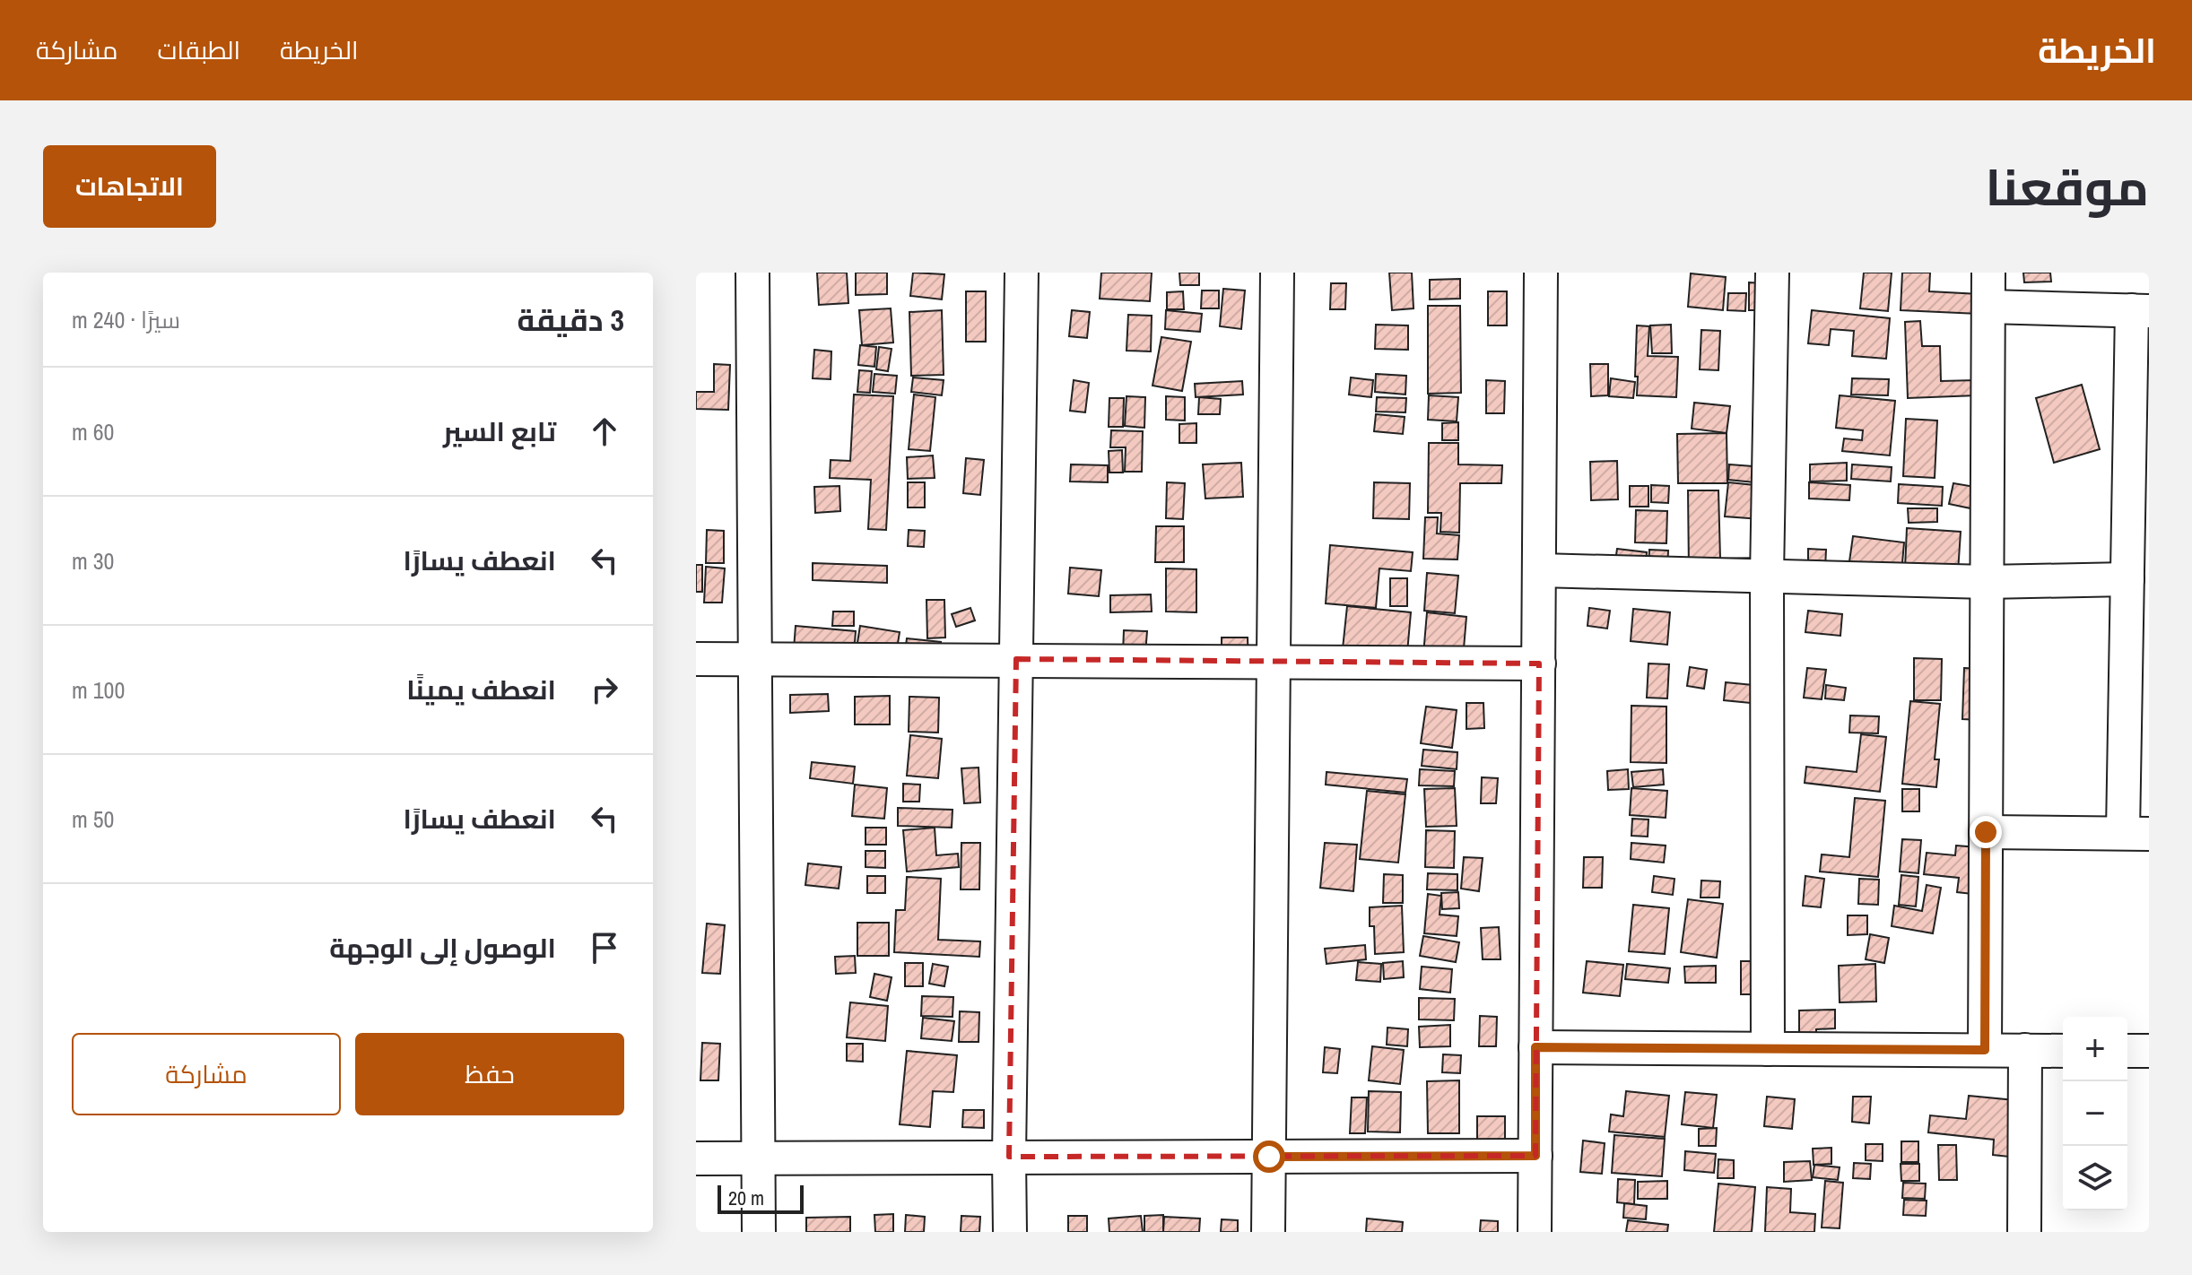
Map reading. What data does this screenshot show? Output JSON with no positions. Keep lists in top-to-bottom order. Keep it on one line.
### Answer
{"scale_bar":"20 m","page":{"header":"الخريطة","nav":["الخريطة","الطبقات","مشاركة"],"title":"موقعنا","buttons":["الاتجاهات",["حفظ","مشاركة"]],"heading":["3 دقيقة","سيرًا · 240 m"],"list":[["تابع السير","60 m"],["انعطف يسارًا","30 m"],["انعطف يمينًا","100 m"],["انعطف يسارًا","50 m"],"الوصول إلى الوجهة"],"map_buttons":["+","−"],"scale":"20 m"}}
